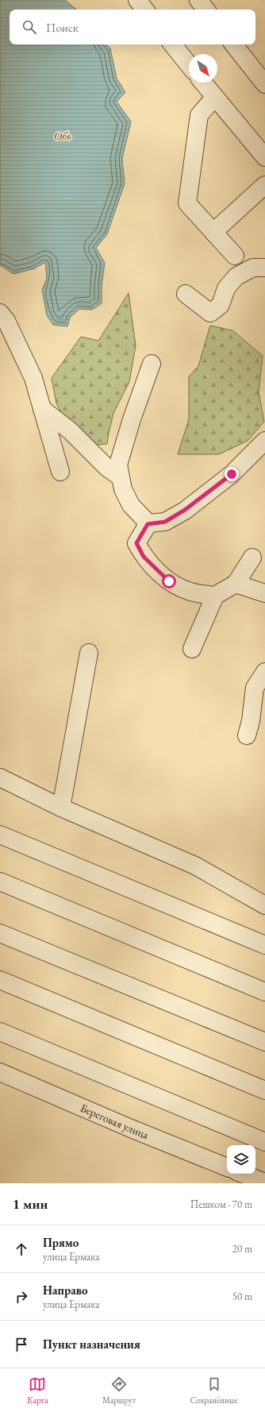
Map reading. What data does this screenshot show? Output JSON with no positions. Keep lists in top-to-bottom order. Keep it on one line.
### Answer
{"streets":{"street":["Береговая улица"]},"water":["Обь"],"north":"bottom right","page":{"search":"Поиск","heading":["1 мин","Пешком · 70 m"],"list":[["Прямо","улица Ермака","20 m"],["Направо","улица Ермака","50 m"],"Пункт назначения"],"nav":["Карта","Маршрут","Сохранённые"]}}
